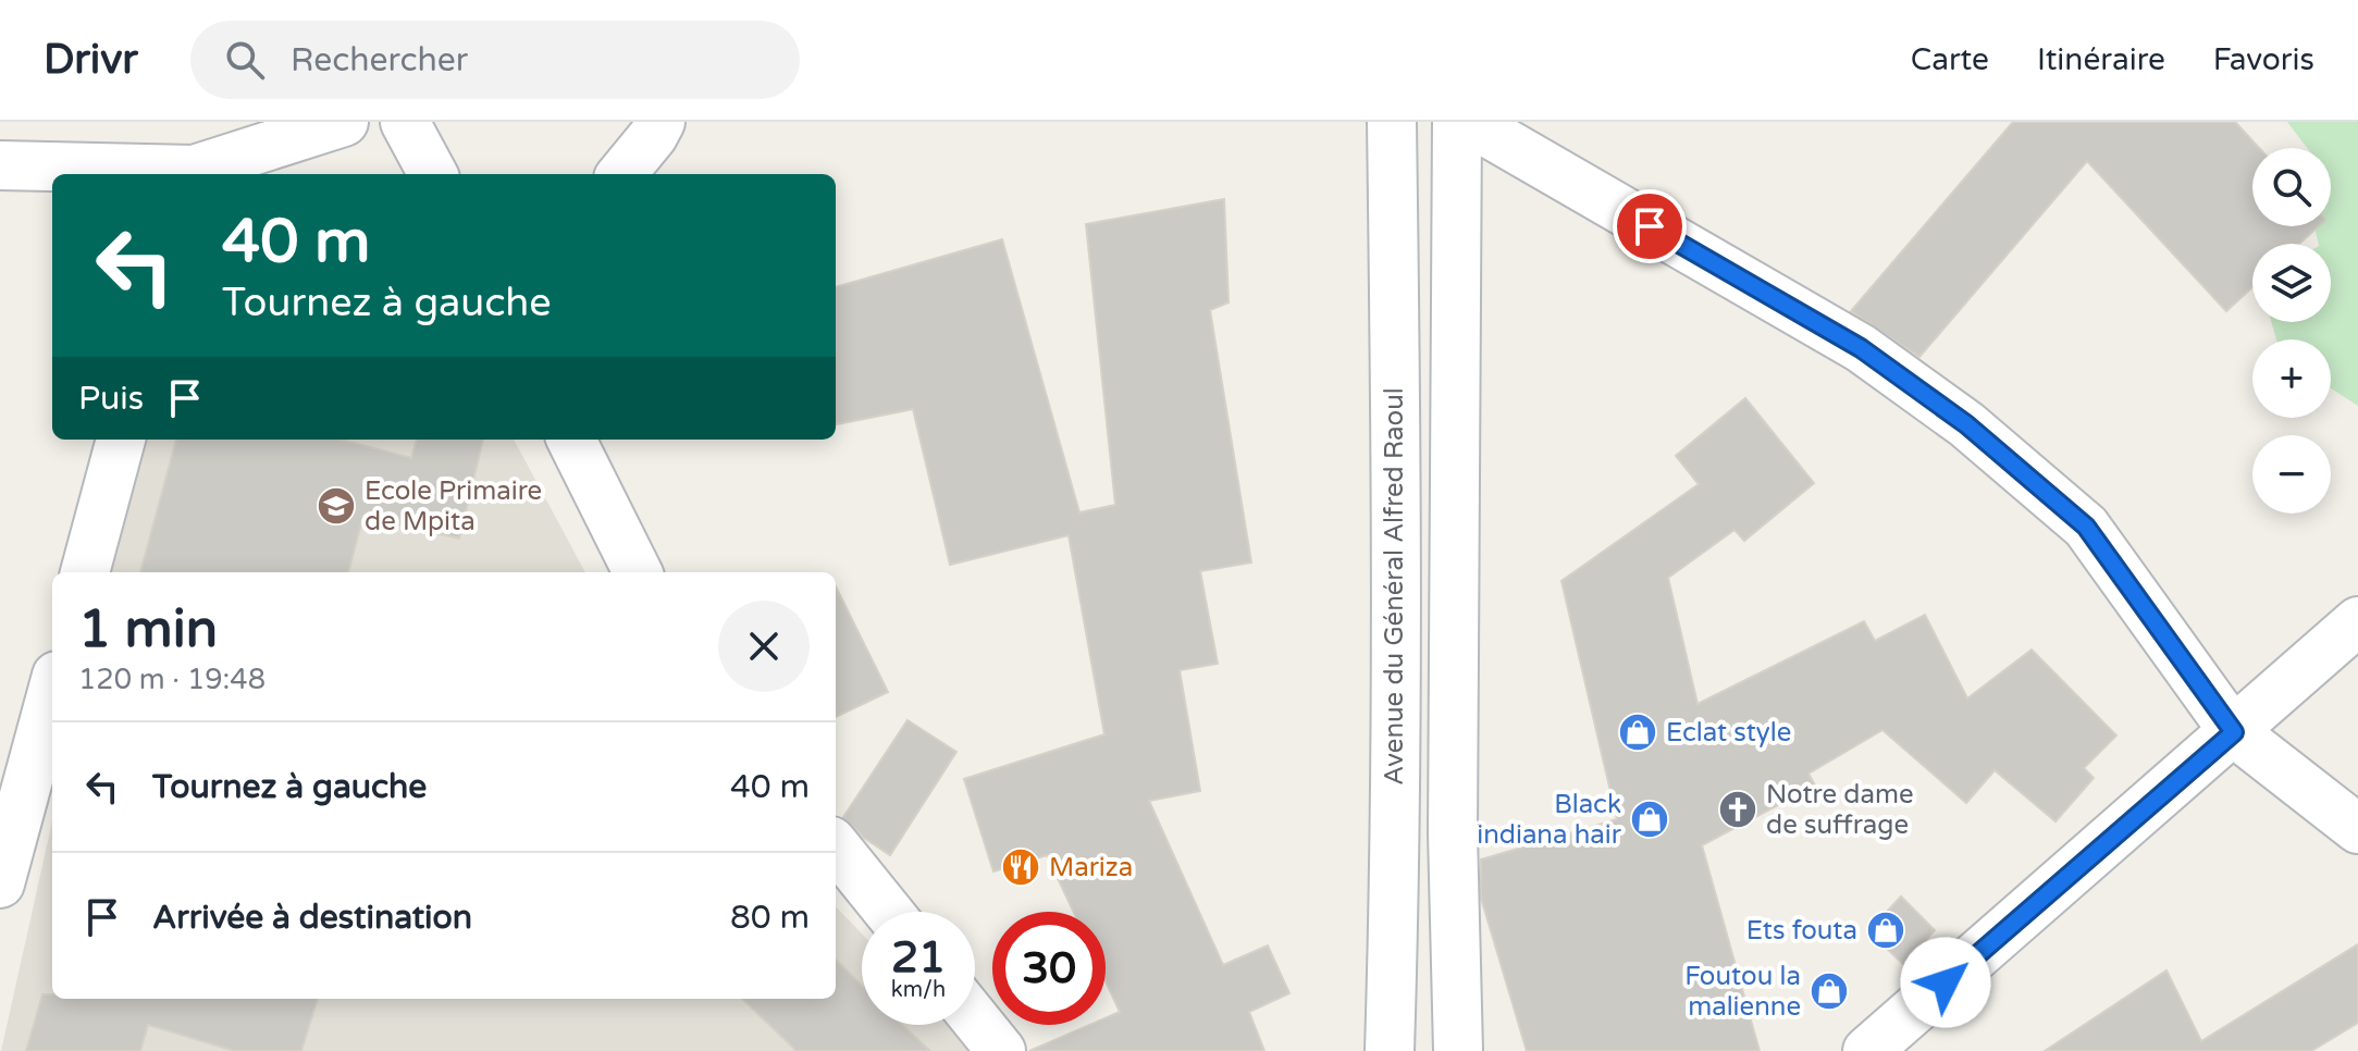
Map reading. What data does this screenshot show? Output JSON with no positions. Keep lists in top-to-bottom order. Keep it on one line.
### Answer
{"streets":{"street":["Avenue du Général Alfred Raoul"]},"places":{"school or university":["Ecole Primaire de Mpita"],"shop":["Eclat style","Black indiana hair","Ets fouta","Foutou la malienne"],"church":["Notre dame de suffrage"],"restaurant":["Mariza"]},"page":{"header":"Drivr","search":"Rechercher","nav":["Carte","Itinéraire","Favoris"],"map_buttons":["+","−"],"turn":["40 m","Tournez à gauche"],"then":"Puis","heading":["1 min","120 m · 19:48"],"list":[{"name":"Tournez à gauche","value":"40 m"},{"name":"Arrivée à destination","value":"80 m"}],"speed":"21 km/h","limit":"30"}}
